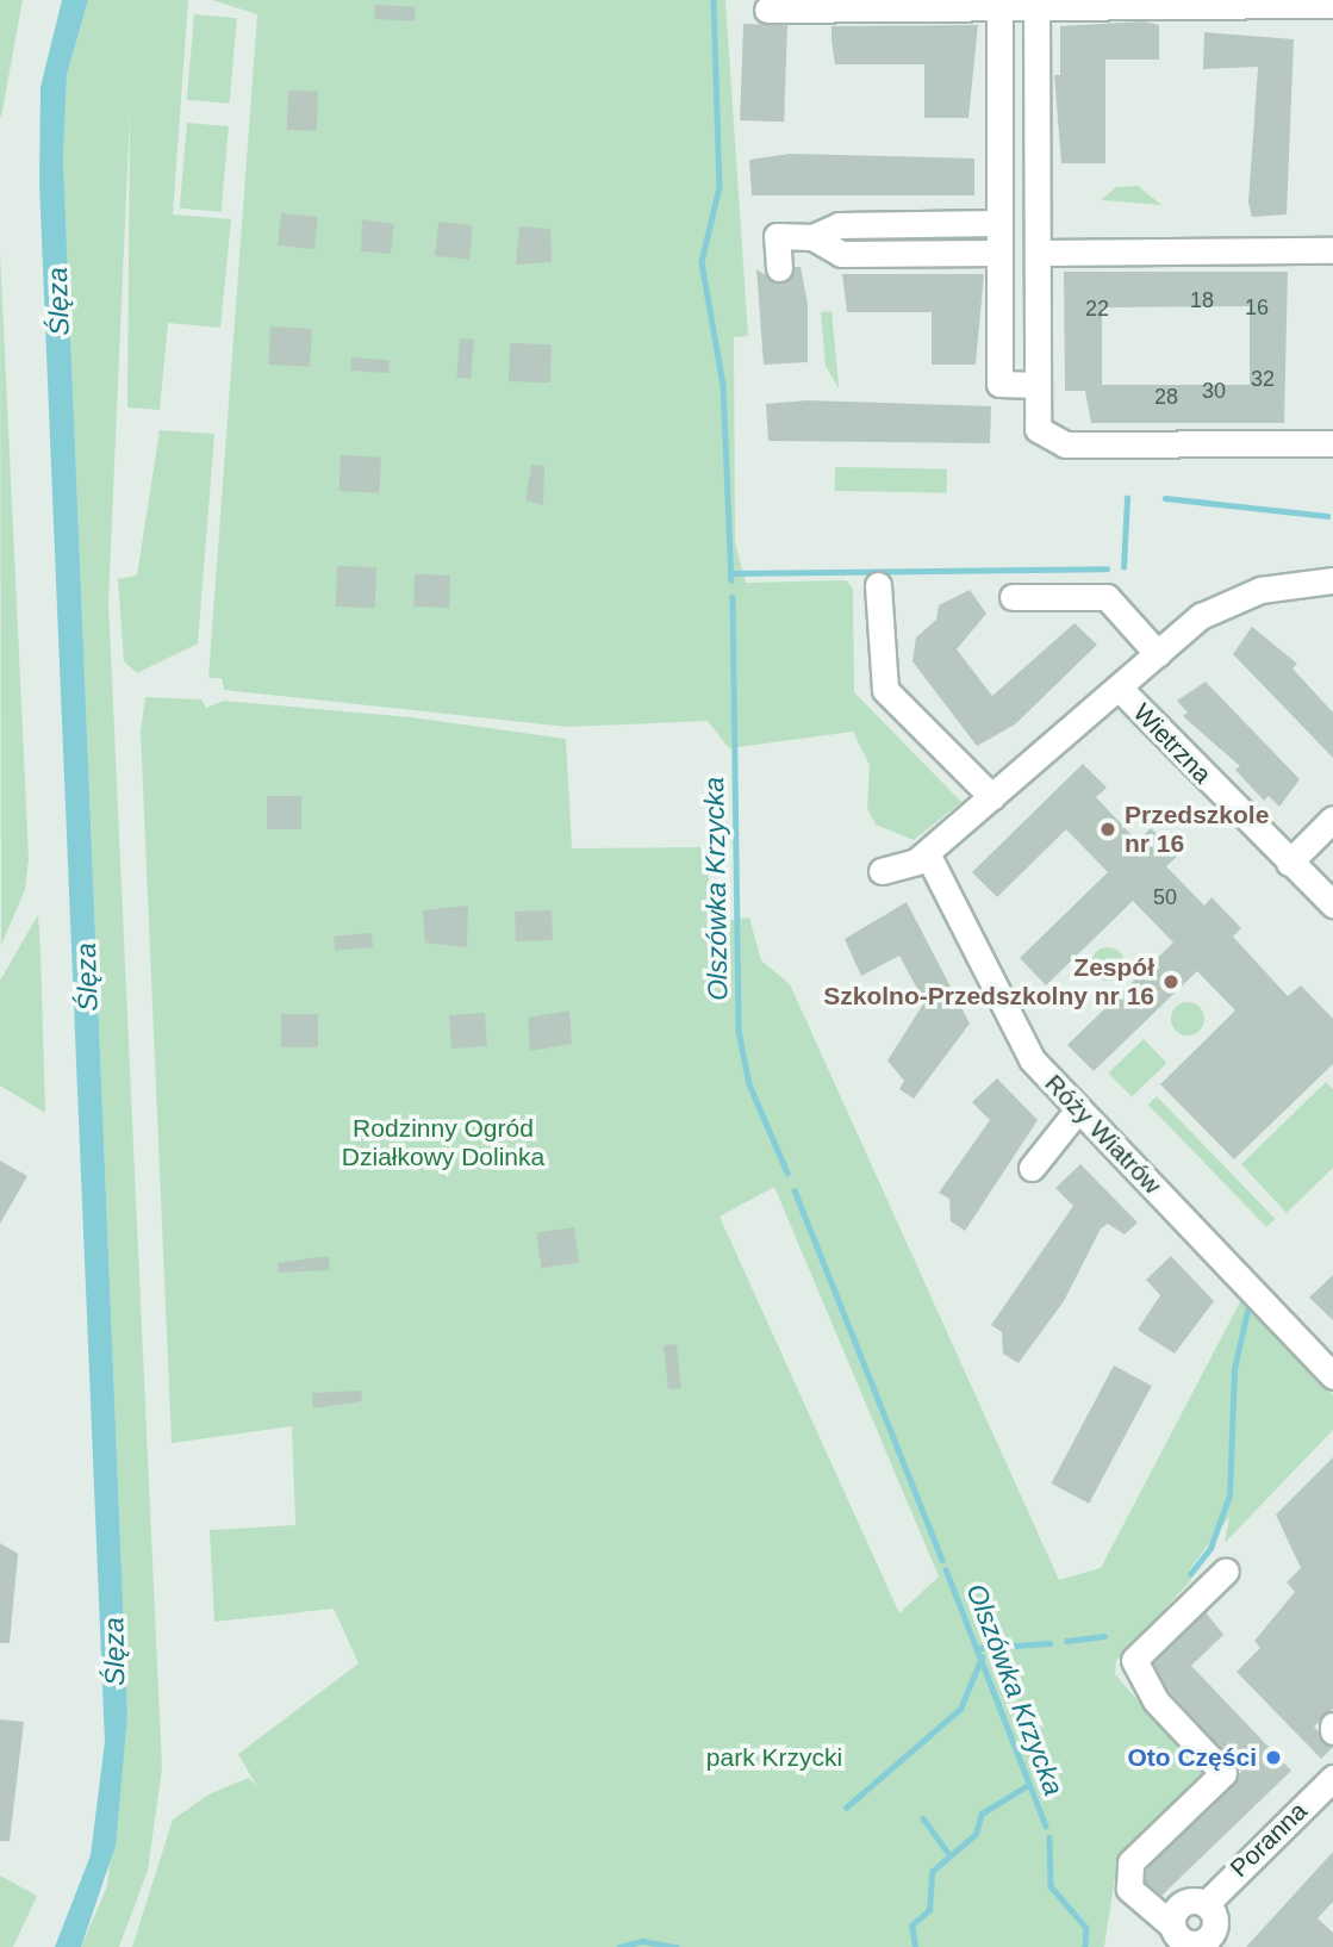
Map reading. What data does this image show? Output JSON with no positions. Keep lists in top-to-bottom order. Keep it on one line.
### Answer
{"streets":{"street":["Wietrzna","Róży Wiatrów","Poranna"]},"crossings":[["Wietrzna","Róży Wiatrów"]],"water":["Ślęza","Olszówka Krzycka"],"parks":["Rodzinny Ogród Działkowy Dolinka","park Krzycki"],"places":["Przedszkole nr 16","Zespół Szkolno-Przedszkolny nr 16","Oto Części"],"house_numbers":["18","16","22","32","30","28","50"]}
